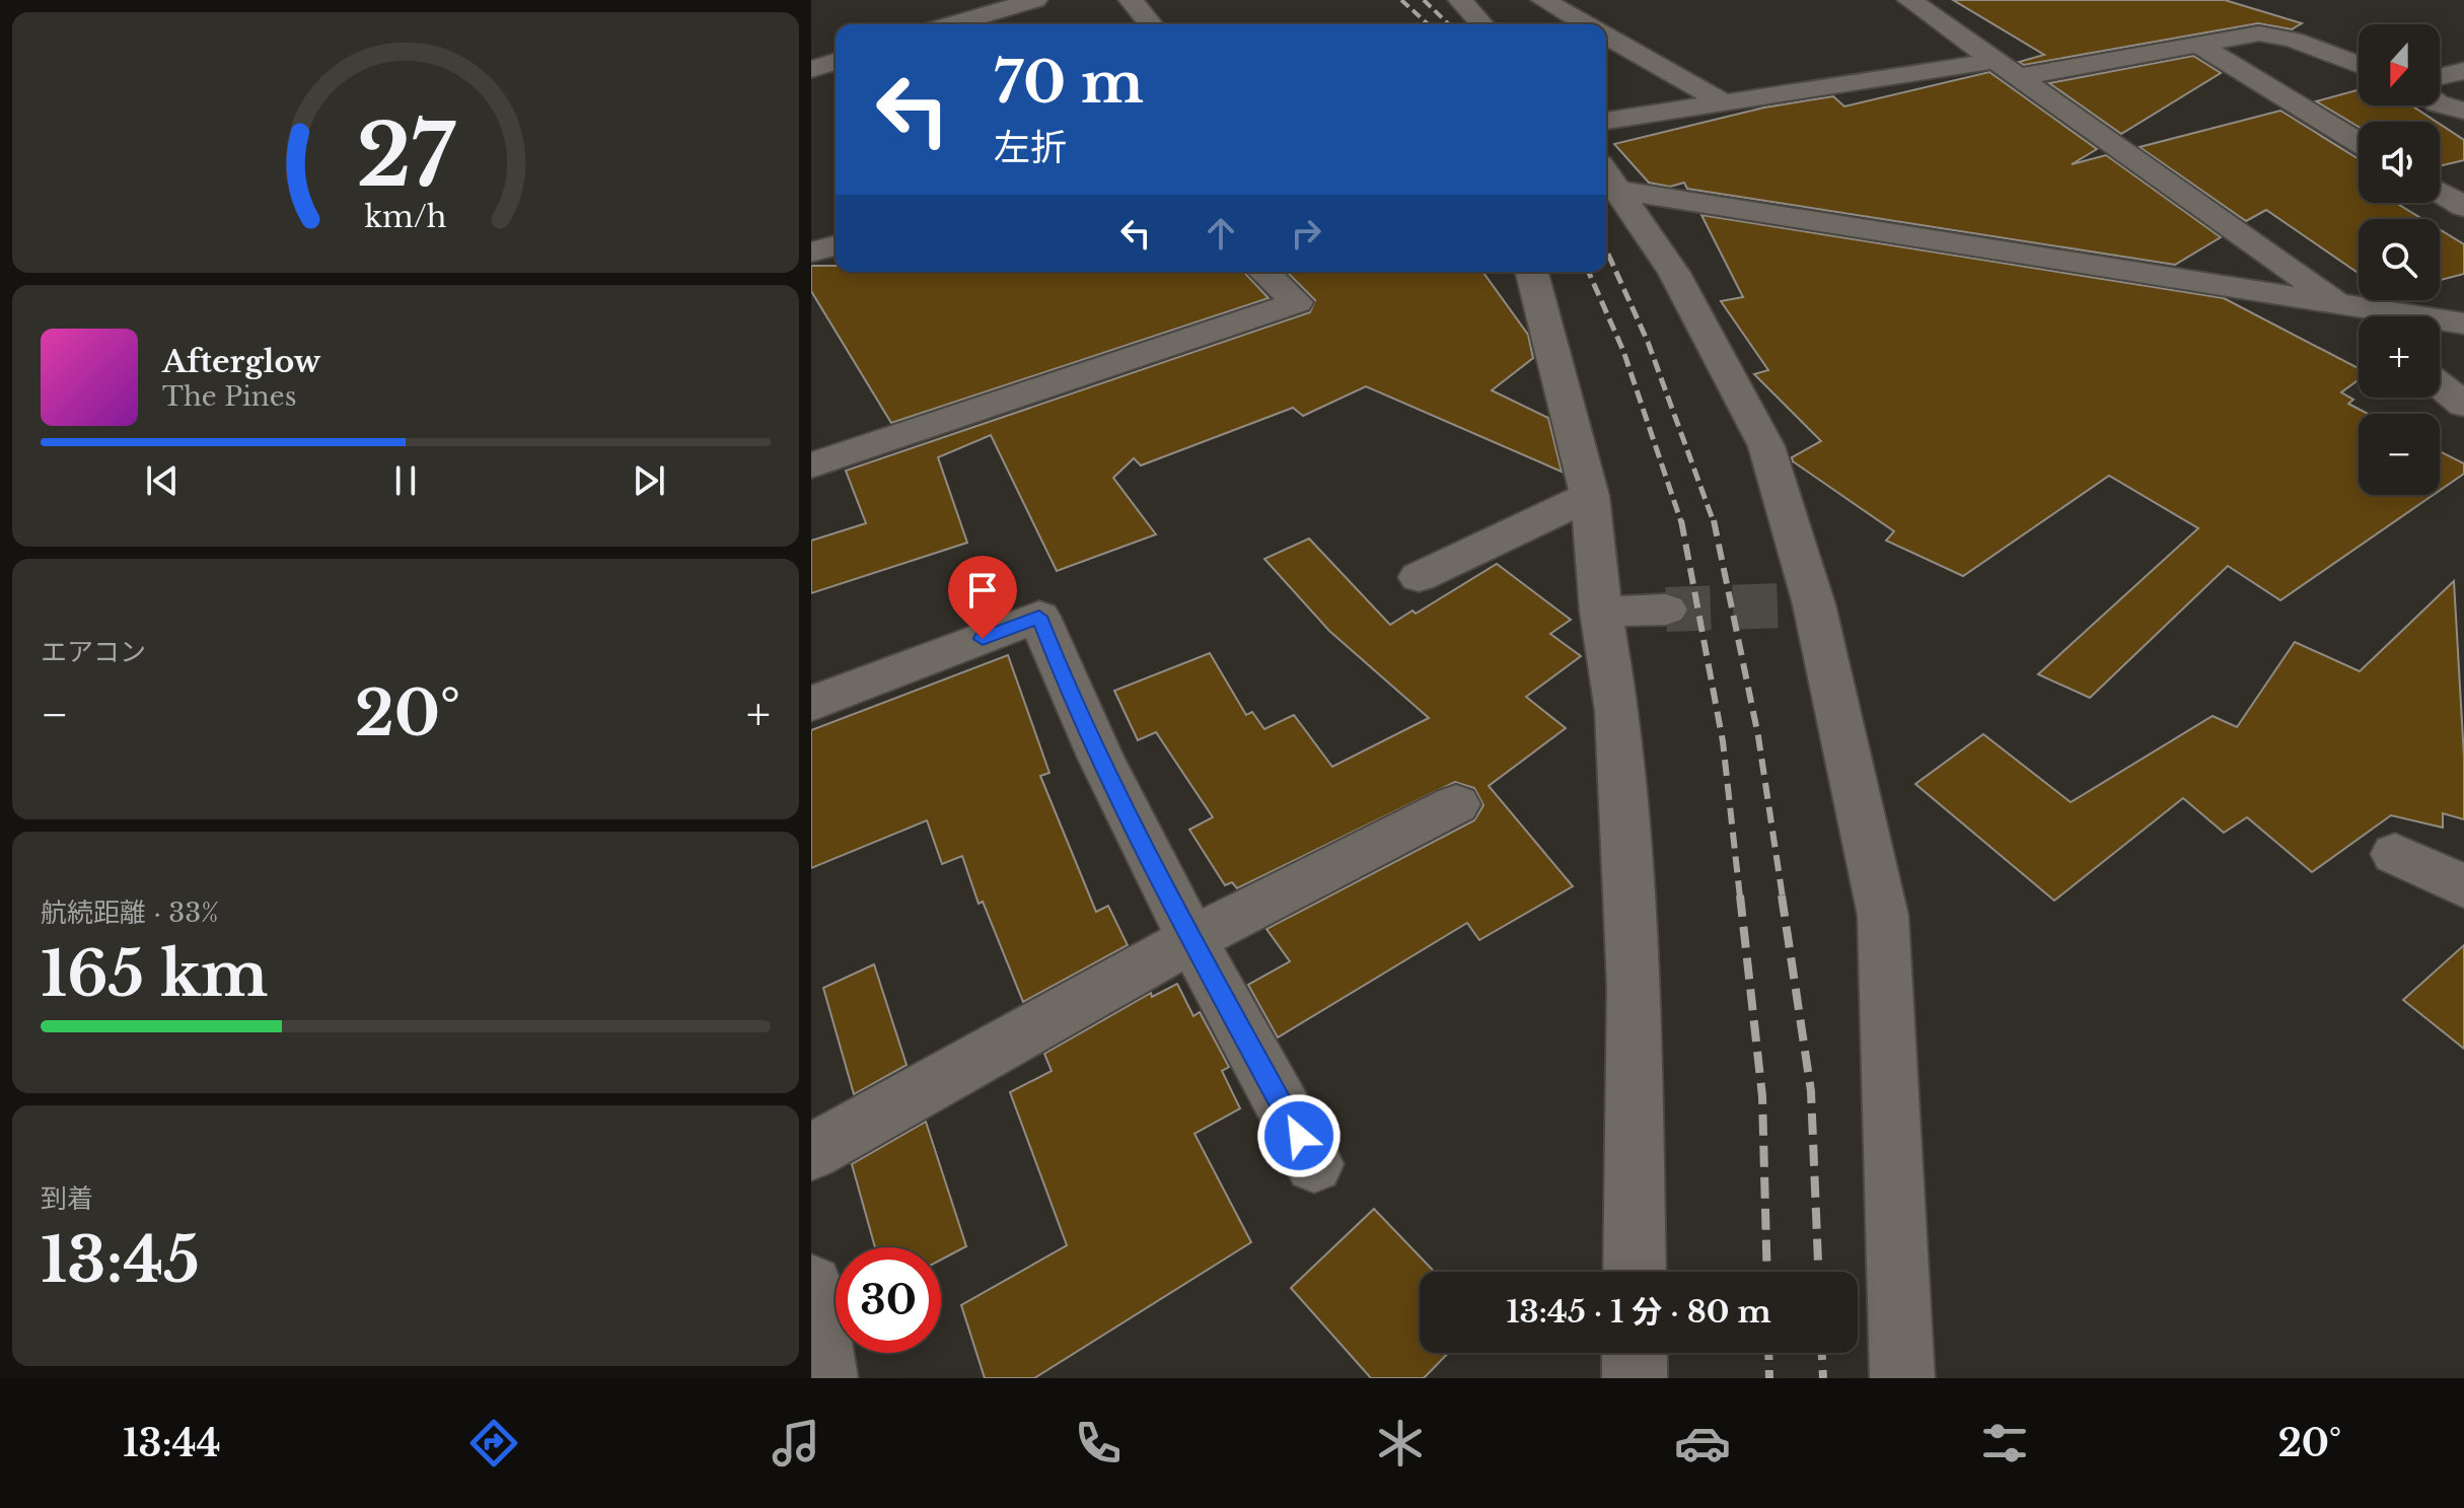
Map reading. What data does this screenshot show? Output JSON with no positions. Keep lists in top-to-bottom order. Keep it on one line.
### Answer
{"north":"bottom","page":{"map_buttons":["+","−"],"turn":["70 m","左折"],"song":["Afterglow","The Pines"],"tile":["エアコン",["航続距離 · 33%","165 km"],["到着","13:45"]],"heat":["−","20°","+"],"limit":"30","trip":"13:45 · 1 分 · 80 m","tabs":["13:44","20°"],"gauge":["27","km/h"]}}
